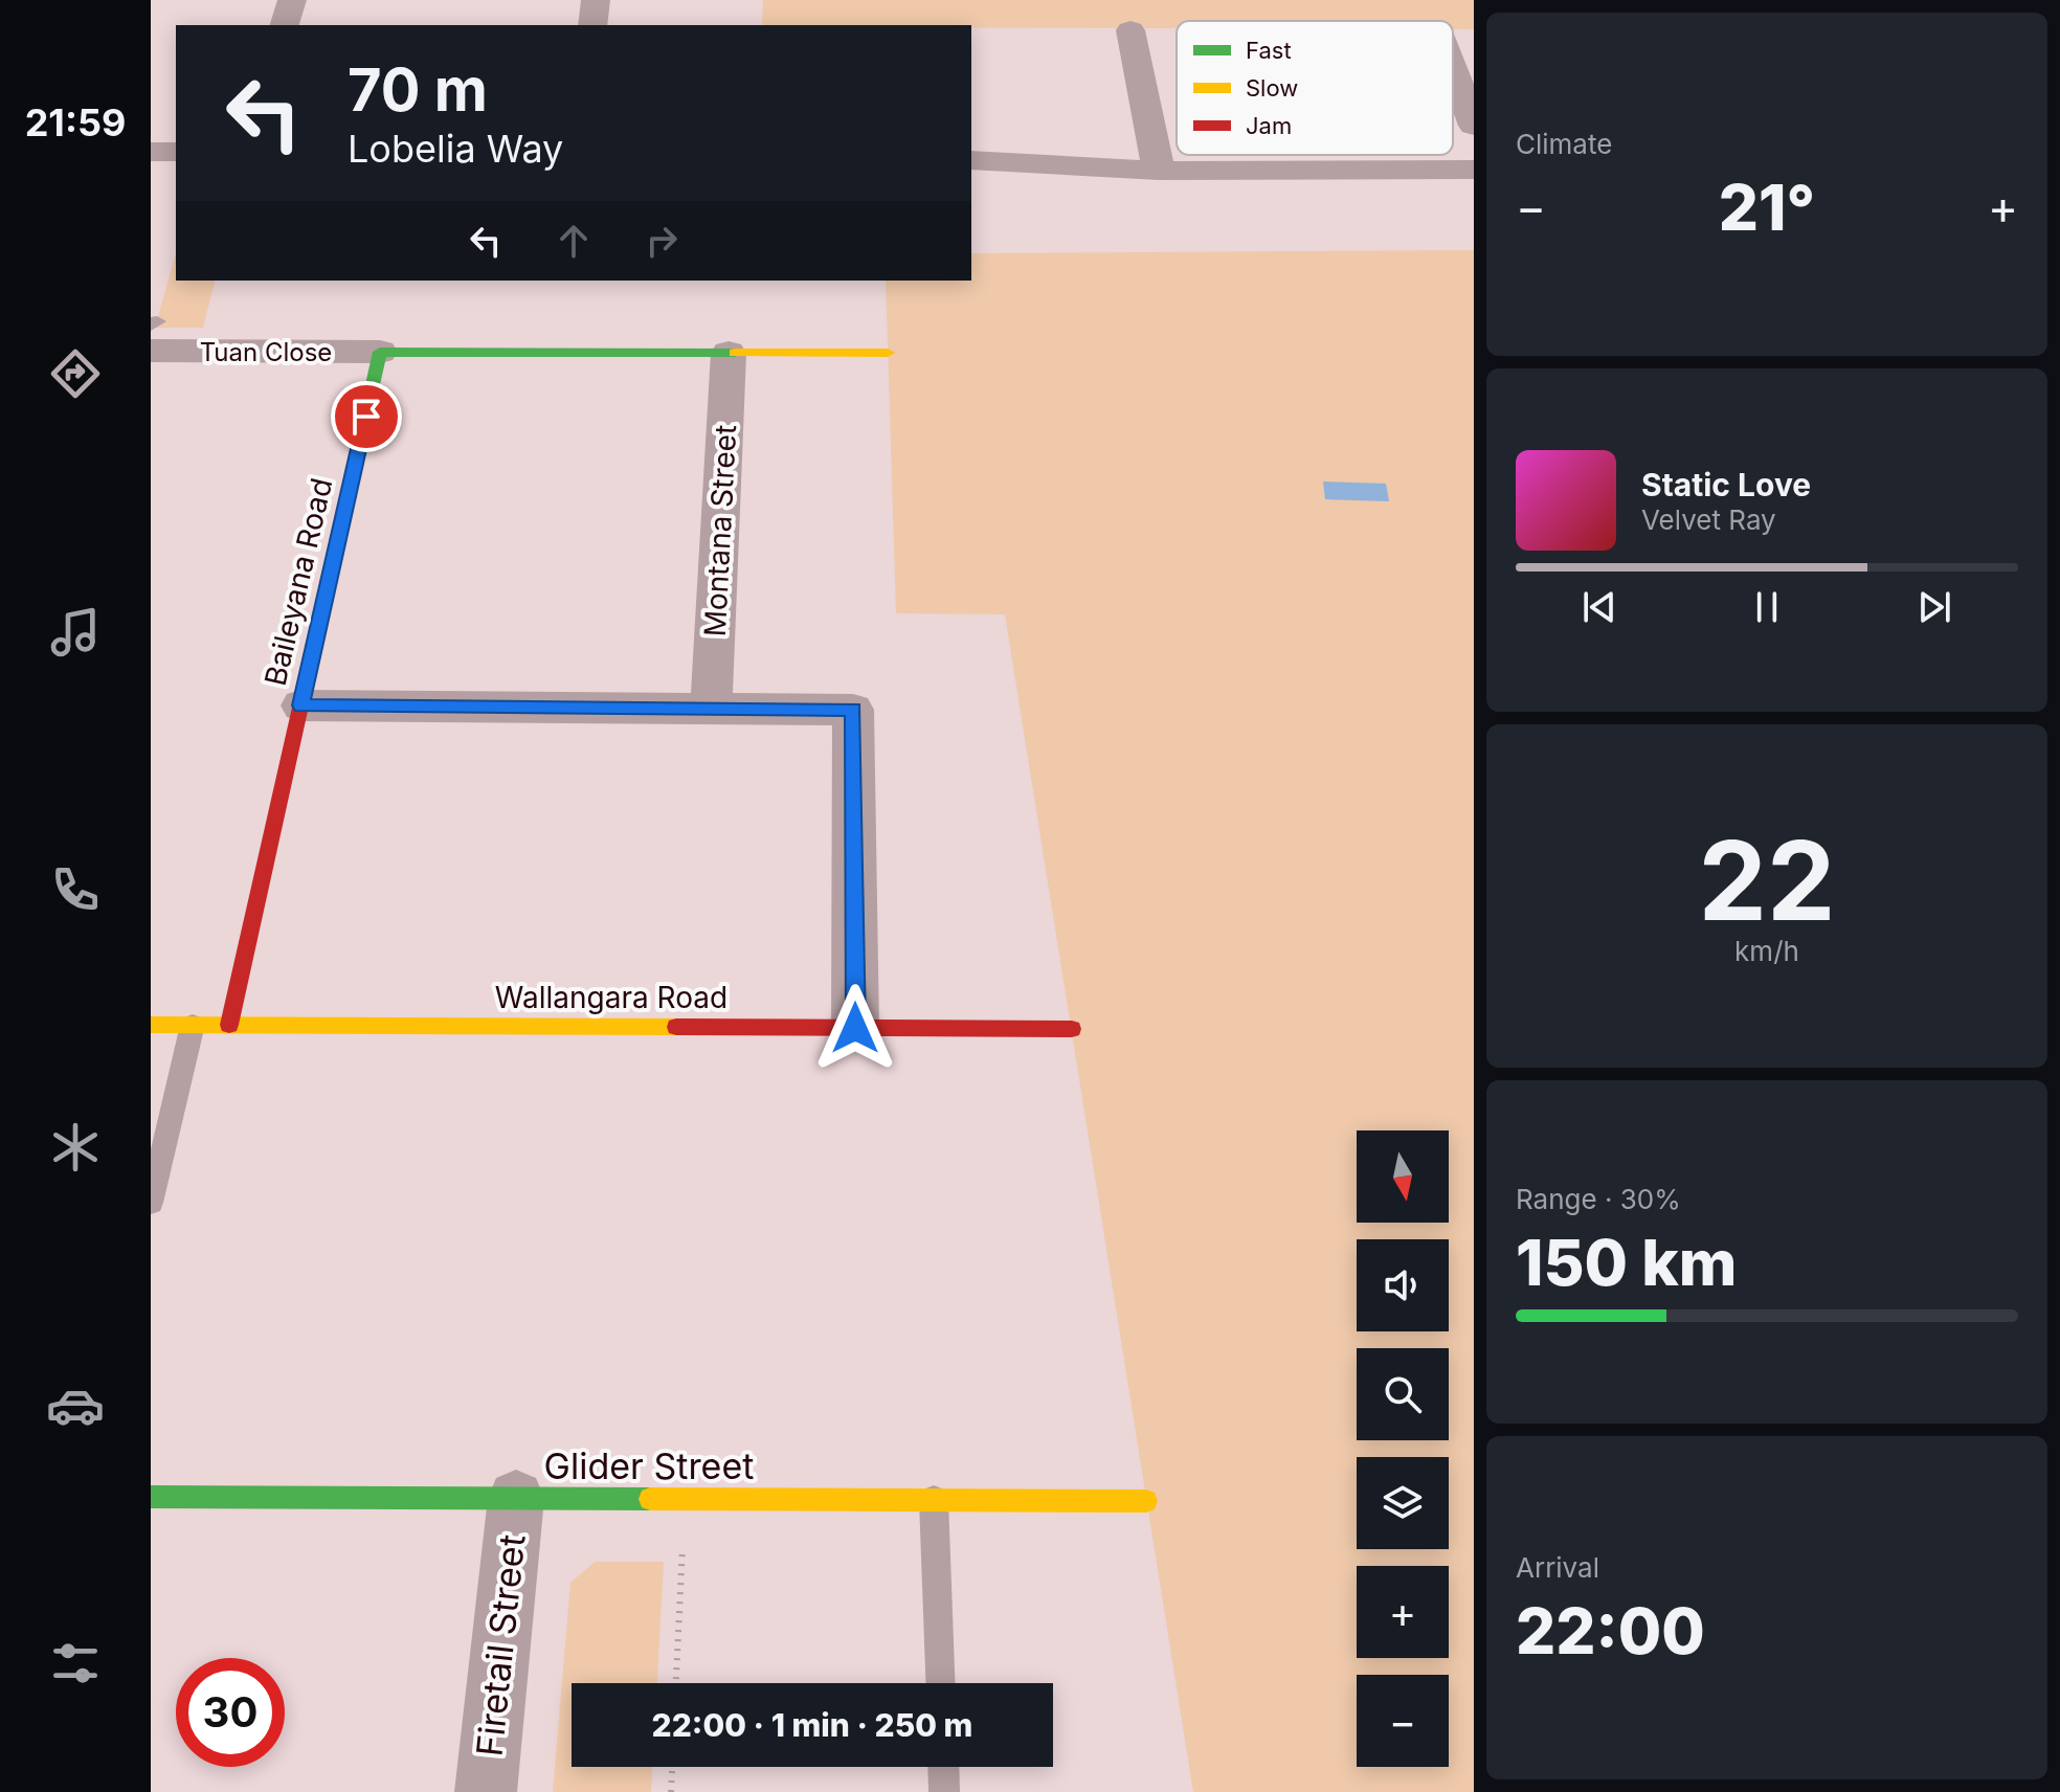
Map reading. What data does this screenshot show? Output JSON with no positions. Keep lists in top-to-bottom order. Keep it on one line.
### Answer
{"streets":{"street":["Tuan Close","Montana Street","Baileyana Road","Wallangara Road","Glider Street","Firetail Street"]},"crossings":[["Tuan Close","Baileyana Road"],["Baileyana Road","Wallangara Road"],["Glider Street","Firetail Street"]],"legend":["Fast","Slow","Jam"],"north":"bottom","page":{"tabs":"21:59","tile":["Climate",["22","km/h"],["Range · 30%","150 km"],["Arrival","22:00"]],"turn":["70 m","Lobelia Way"],"heat":["−","21°","+"],"song":["Static Love","Velvet Ray"],"map_buttons":["+","−"],"limit":"30","trip":"22:00 · 1 min · 250 m"}}
